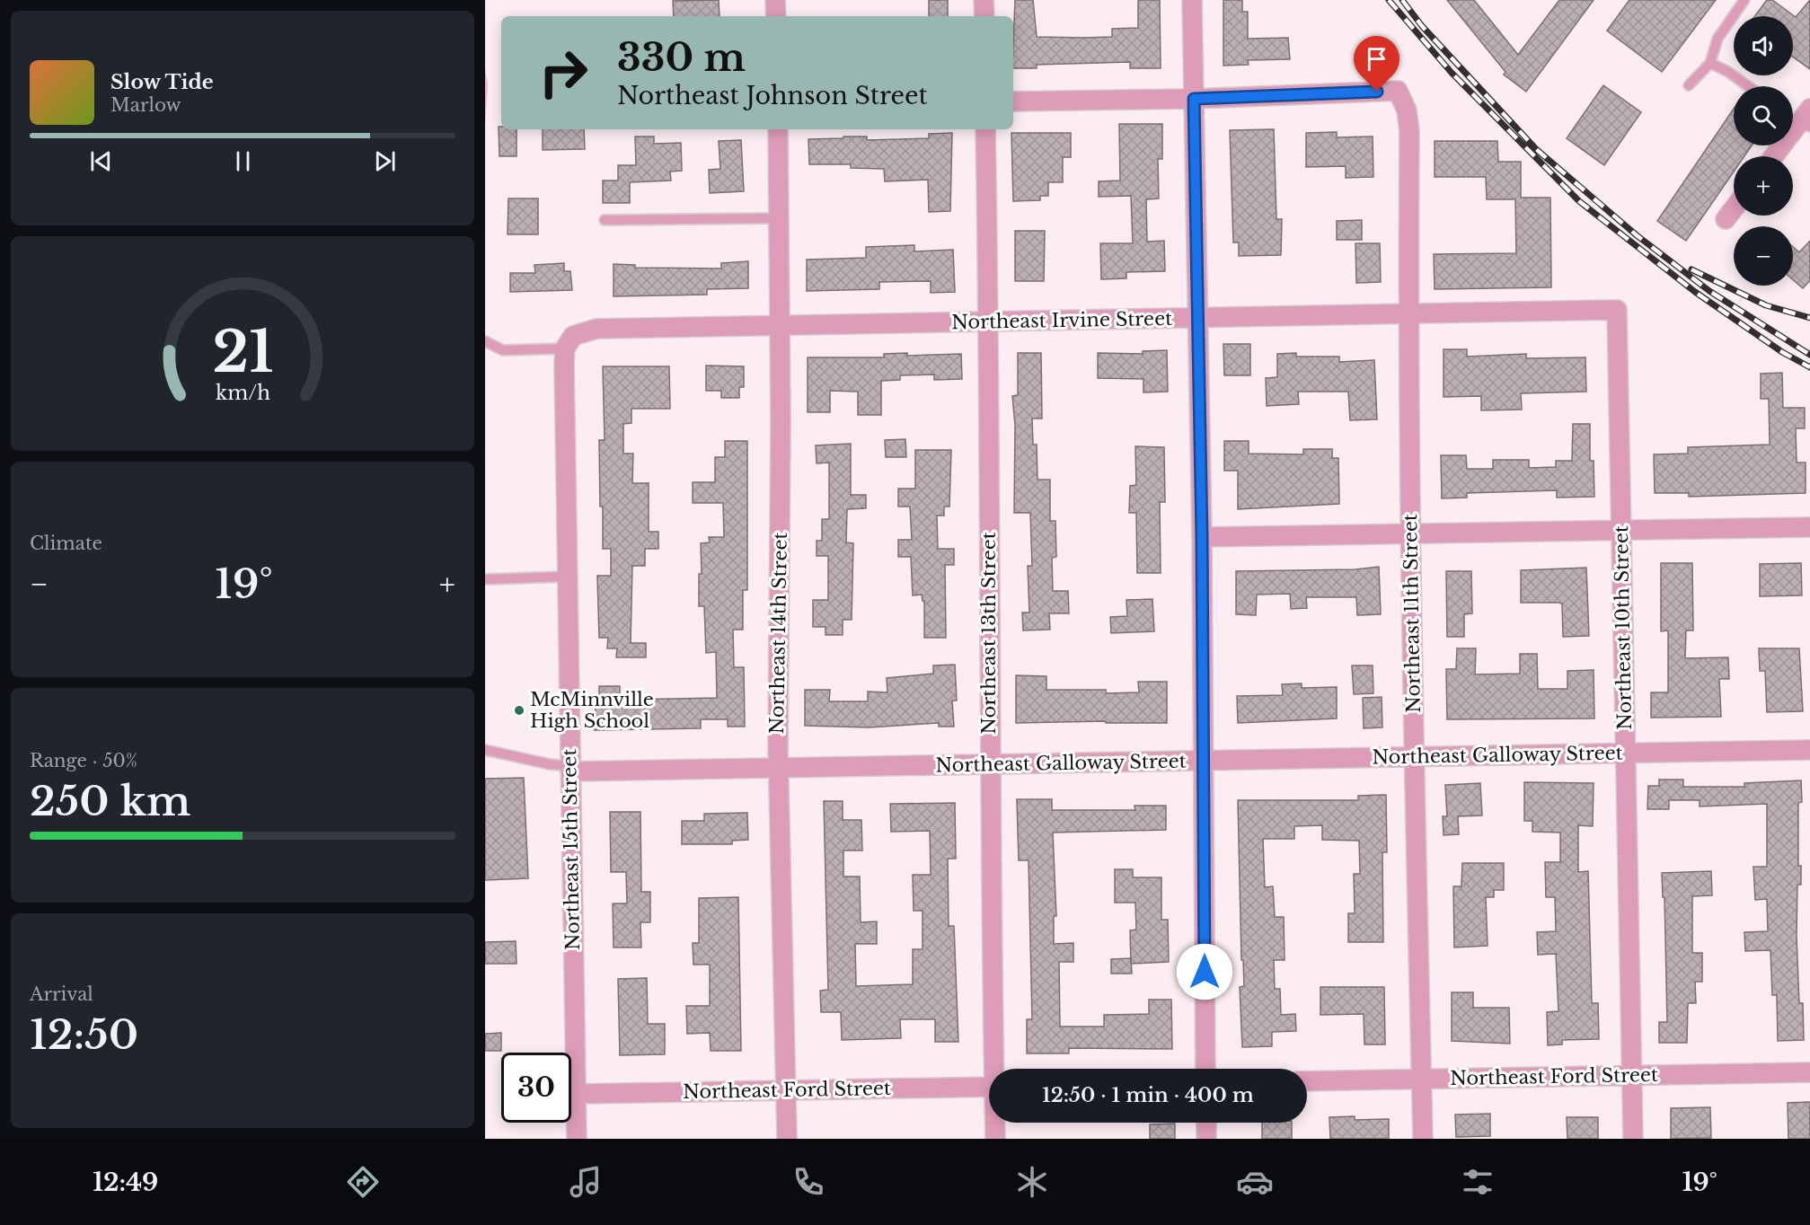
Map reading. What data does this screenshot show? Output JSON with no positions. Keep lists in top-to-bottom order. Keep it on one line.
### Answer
{"streets":{"street":["Northeast Irvine Street","Northeast 11th Street","Northeast 10th Street","Northeast 14th Street","Northeast 13th Street","Northeast Galloway Street","Northeast 15th Street","Northeast Ford Street"]},"crossings":[["Northeast Irvine Street","Northeast 11th Street"],["Northeast Irvine Street","Northeast 10th Street"],["Northeast Irvine Street","Northeast 14th Street"],["Northeast Irvine Street","Northeast 13th Street"],["Northeast Irvine Street","Northeast 15th Street"],["Northeast 11th Street","Northeast Galloway Street"],["Northeast 11th Street","Northeast Ford Street"],["Northeast 10th Street","Northeast Galloway Street"],["Northeast 10th Street","Northeast Ford Street"],["Northeast 14th Street","Northeast Galloway Street"],["Northeast 14th Street","Northeast Ford Street"],["Northeast 13th Street","Northeast Galloway Street"],["Northeast Galloway Street","Northeast 15th Street"],["Northeast 15th Street","Northeast Ford Street"]],"places":["McMinnville High School"],"page":{"map_buttons":["+","−"],"turn":["330 m","Northeast Johnson Street"],"song":["Slow Tide","Marlow"],"tile":["Climate",["Range · 50%","250 km"],["Arrival","12:50"]],"heat":["−","19°","+"],"limit":"30","trip":"12:50 · 1 min · 400 m","tabs":["12:49","19°"],"gauge":["21","km/h"]}}
